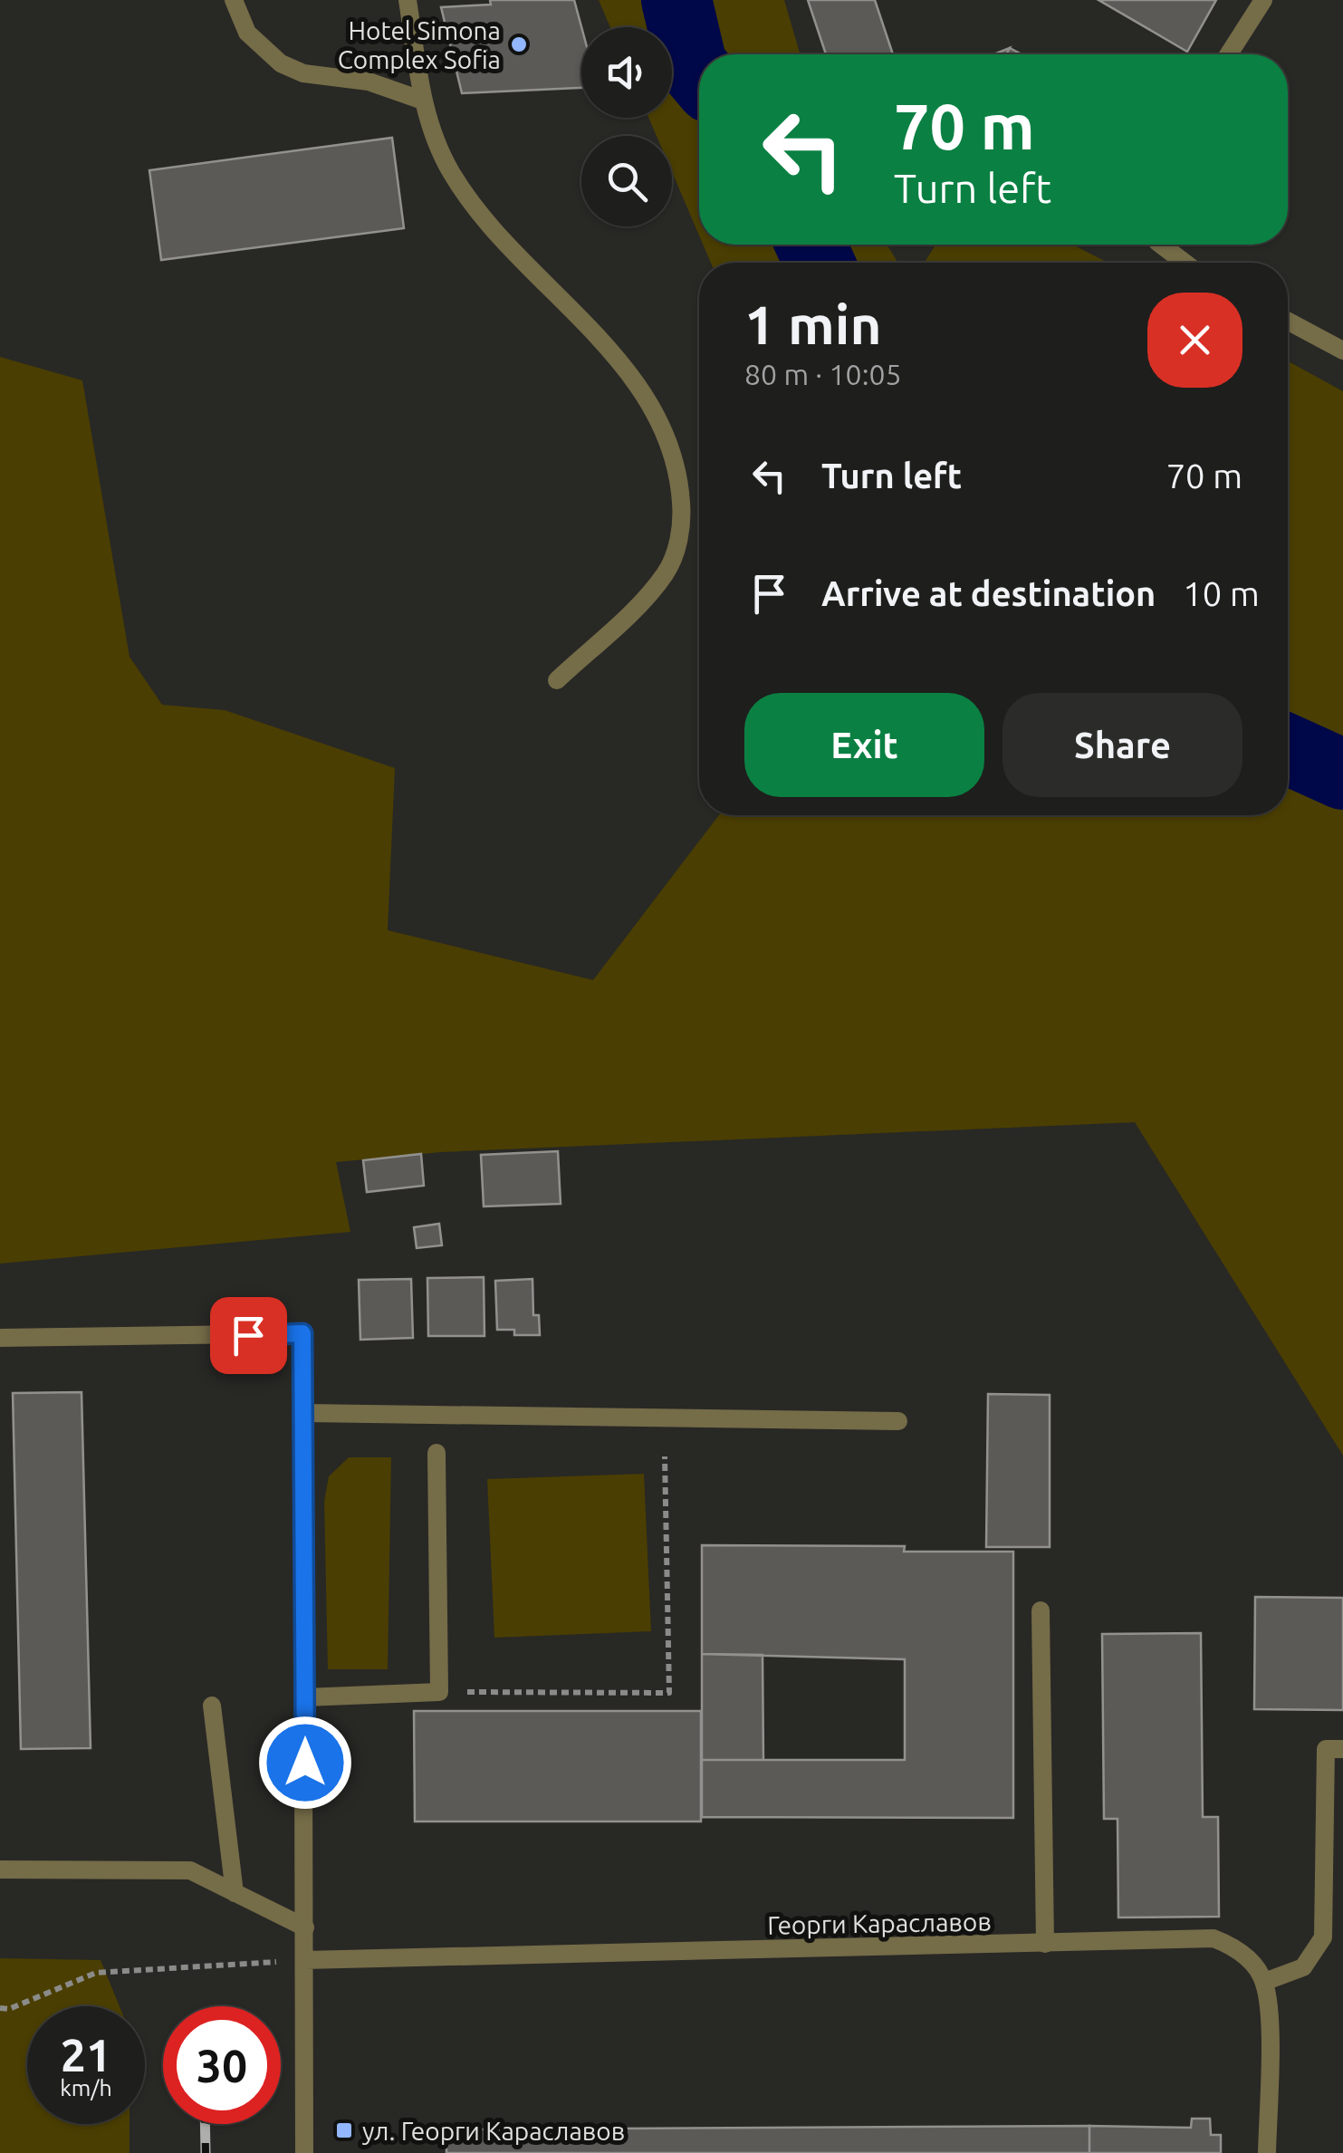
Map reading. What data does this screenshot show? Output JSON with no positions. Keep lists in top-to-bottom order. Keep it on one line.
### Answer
{"streets":{"street":["Георги Караславов"]},"places":{"other":["Hotel Simona Complex Sofia"],"transit":["ул. Георги Караславов"]},"page":{"turn":["70 m","Turn left"],"heading":["1 min","80 m · 10:05"],"list":[{"name":"Turn left","value":"70 m"},{"name":"Arrive at destination","value":"10 m"}],"buttons":["Exit","Share"],"speed":"21 km/h","limit":"30"}}
